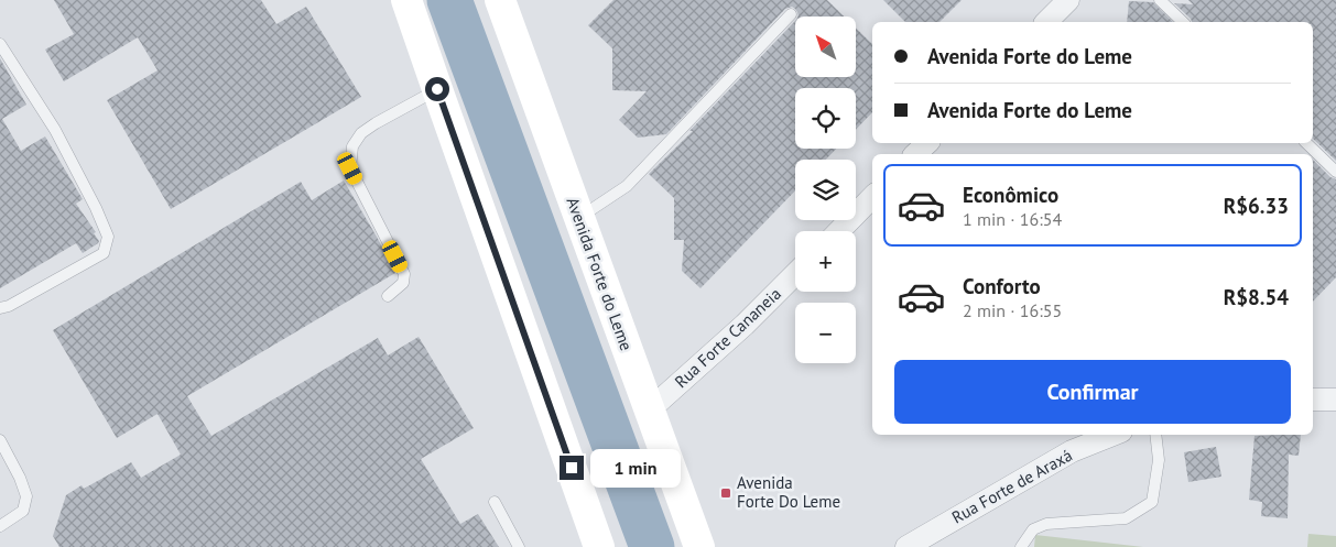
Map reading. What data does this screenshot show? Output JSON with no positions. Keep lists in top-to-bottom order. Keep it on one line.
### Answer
{"streets":{"main road":["Avenida Forte do Leme"],"street":["Rua Forte Cananeia","Rua Forte de Araxá"]},"crossings":[["Avenida Forte do Leme","Rua Forte Cananeia"]],"places":{"transit":["Avenida Forte Do Leme"]},"north":"top left","page":{"map_buttons":["+","−"],"banner":["Avenida Forte do Leme","Avenida Forte do Leme"],"list":[{"name":"Econômico","note":"1 min · 16:54","value":"R$6.33"},{"name":"Conforto","note":"2 min · 16:55","value":"R$8.54"}],"buttons":"Confirmar","bubble":"1 min"}}
